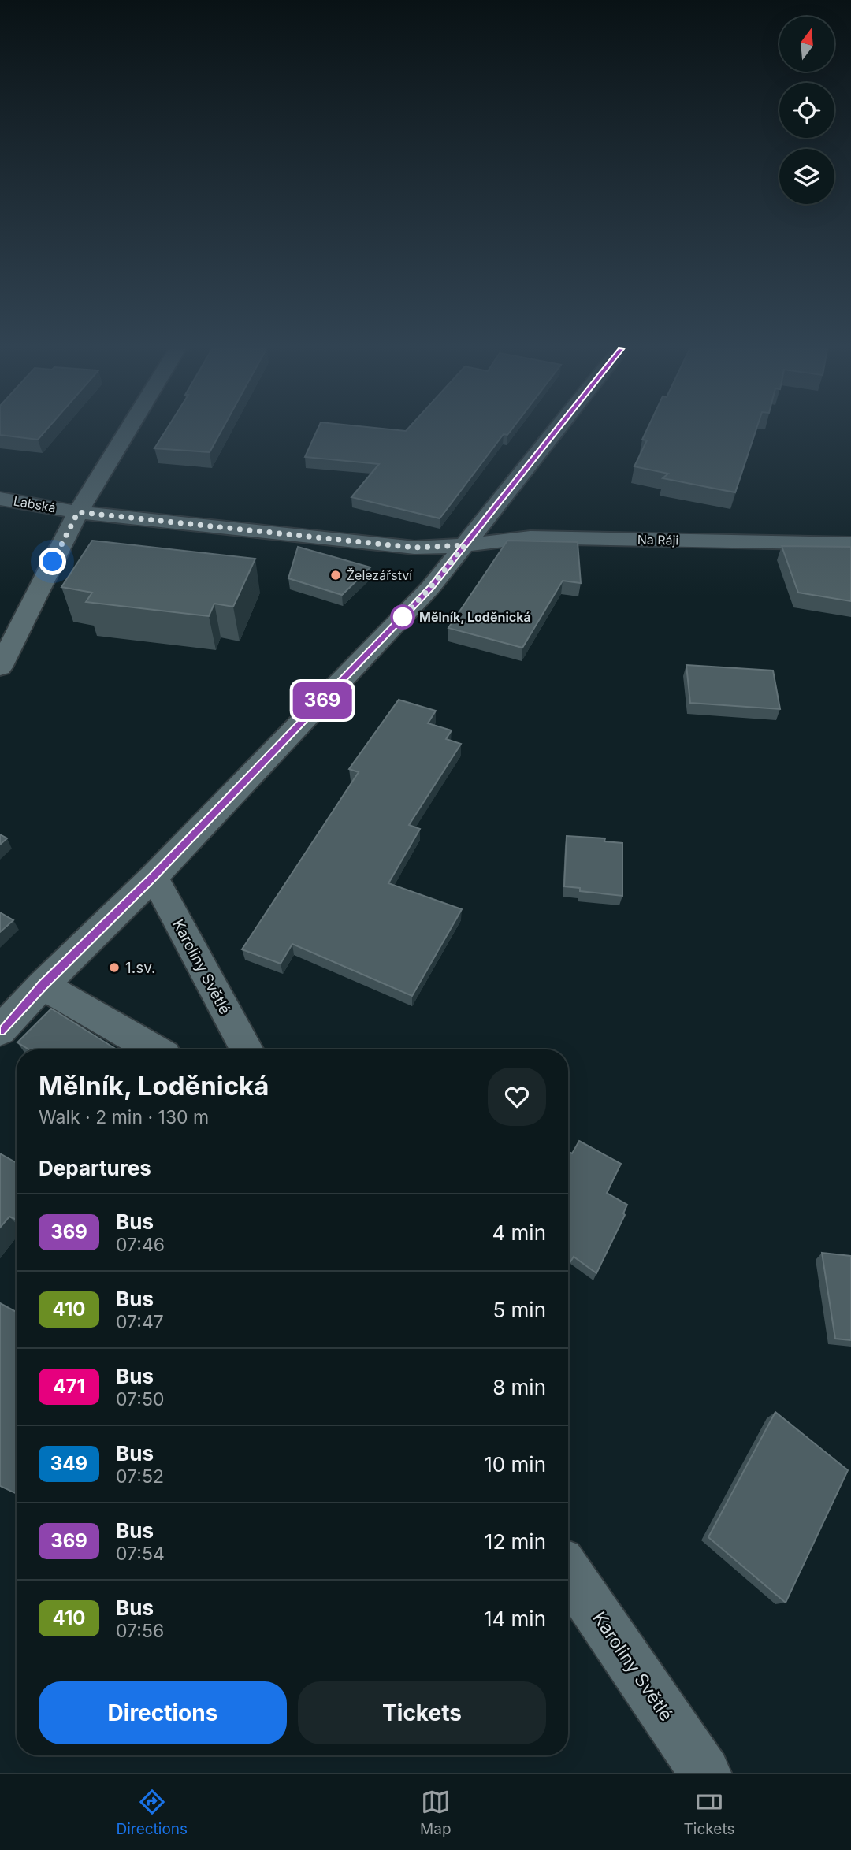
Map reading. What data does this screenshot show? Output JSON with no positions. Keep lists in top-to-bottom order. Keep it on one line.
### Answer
{"streets":{"street":["Labská","Na Ráji","Karoliny Světlé"]},"crossings":[["Labská","Na Ráji"]],"places":["Železářství","Mělník, Loděnická","1.sv."],"lines":["bus line 369"],"north":"top","page":{"on_map":"369","heading":[["Mělník, Loděnická","Walk · 2 min · 130 m"],"Departures"],"list":[{"mark":"369","name":"Bus","note":"07:46","value":"4 min"},{"mark":"410","name":"Bus","note":"07:47","value":"5 min"},{"mark":"471","name":"Bus","note":"07:50","value":"8 min"},{"mark":"349","name":"Bus","note":"07:52","value":"10 min"},{"mark":"369","name":"Bus","note":"07:54","value":"12 min"},{"mark":"410","name":"Bus","note":"07:56","value":"14 min"}],"buttons":["Directions","Tickets"],"tabs":["Directions","Map","Tickets"]}}
